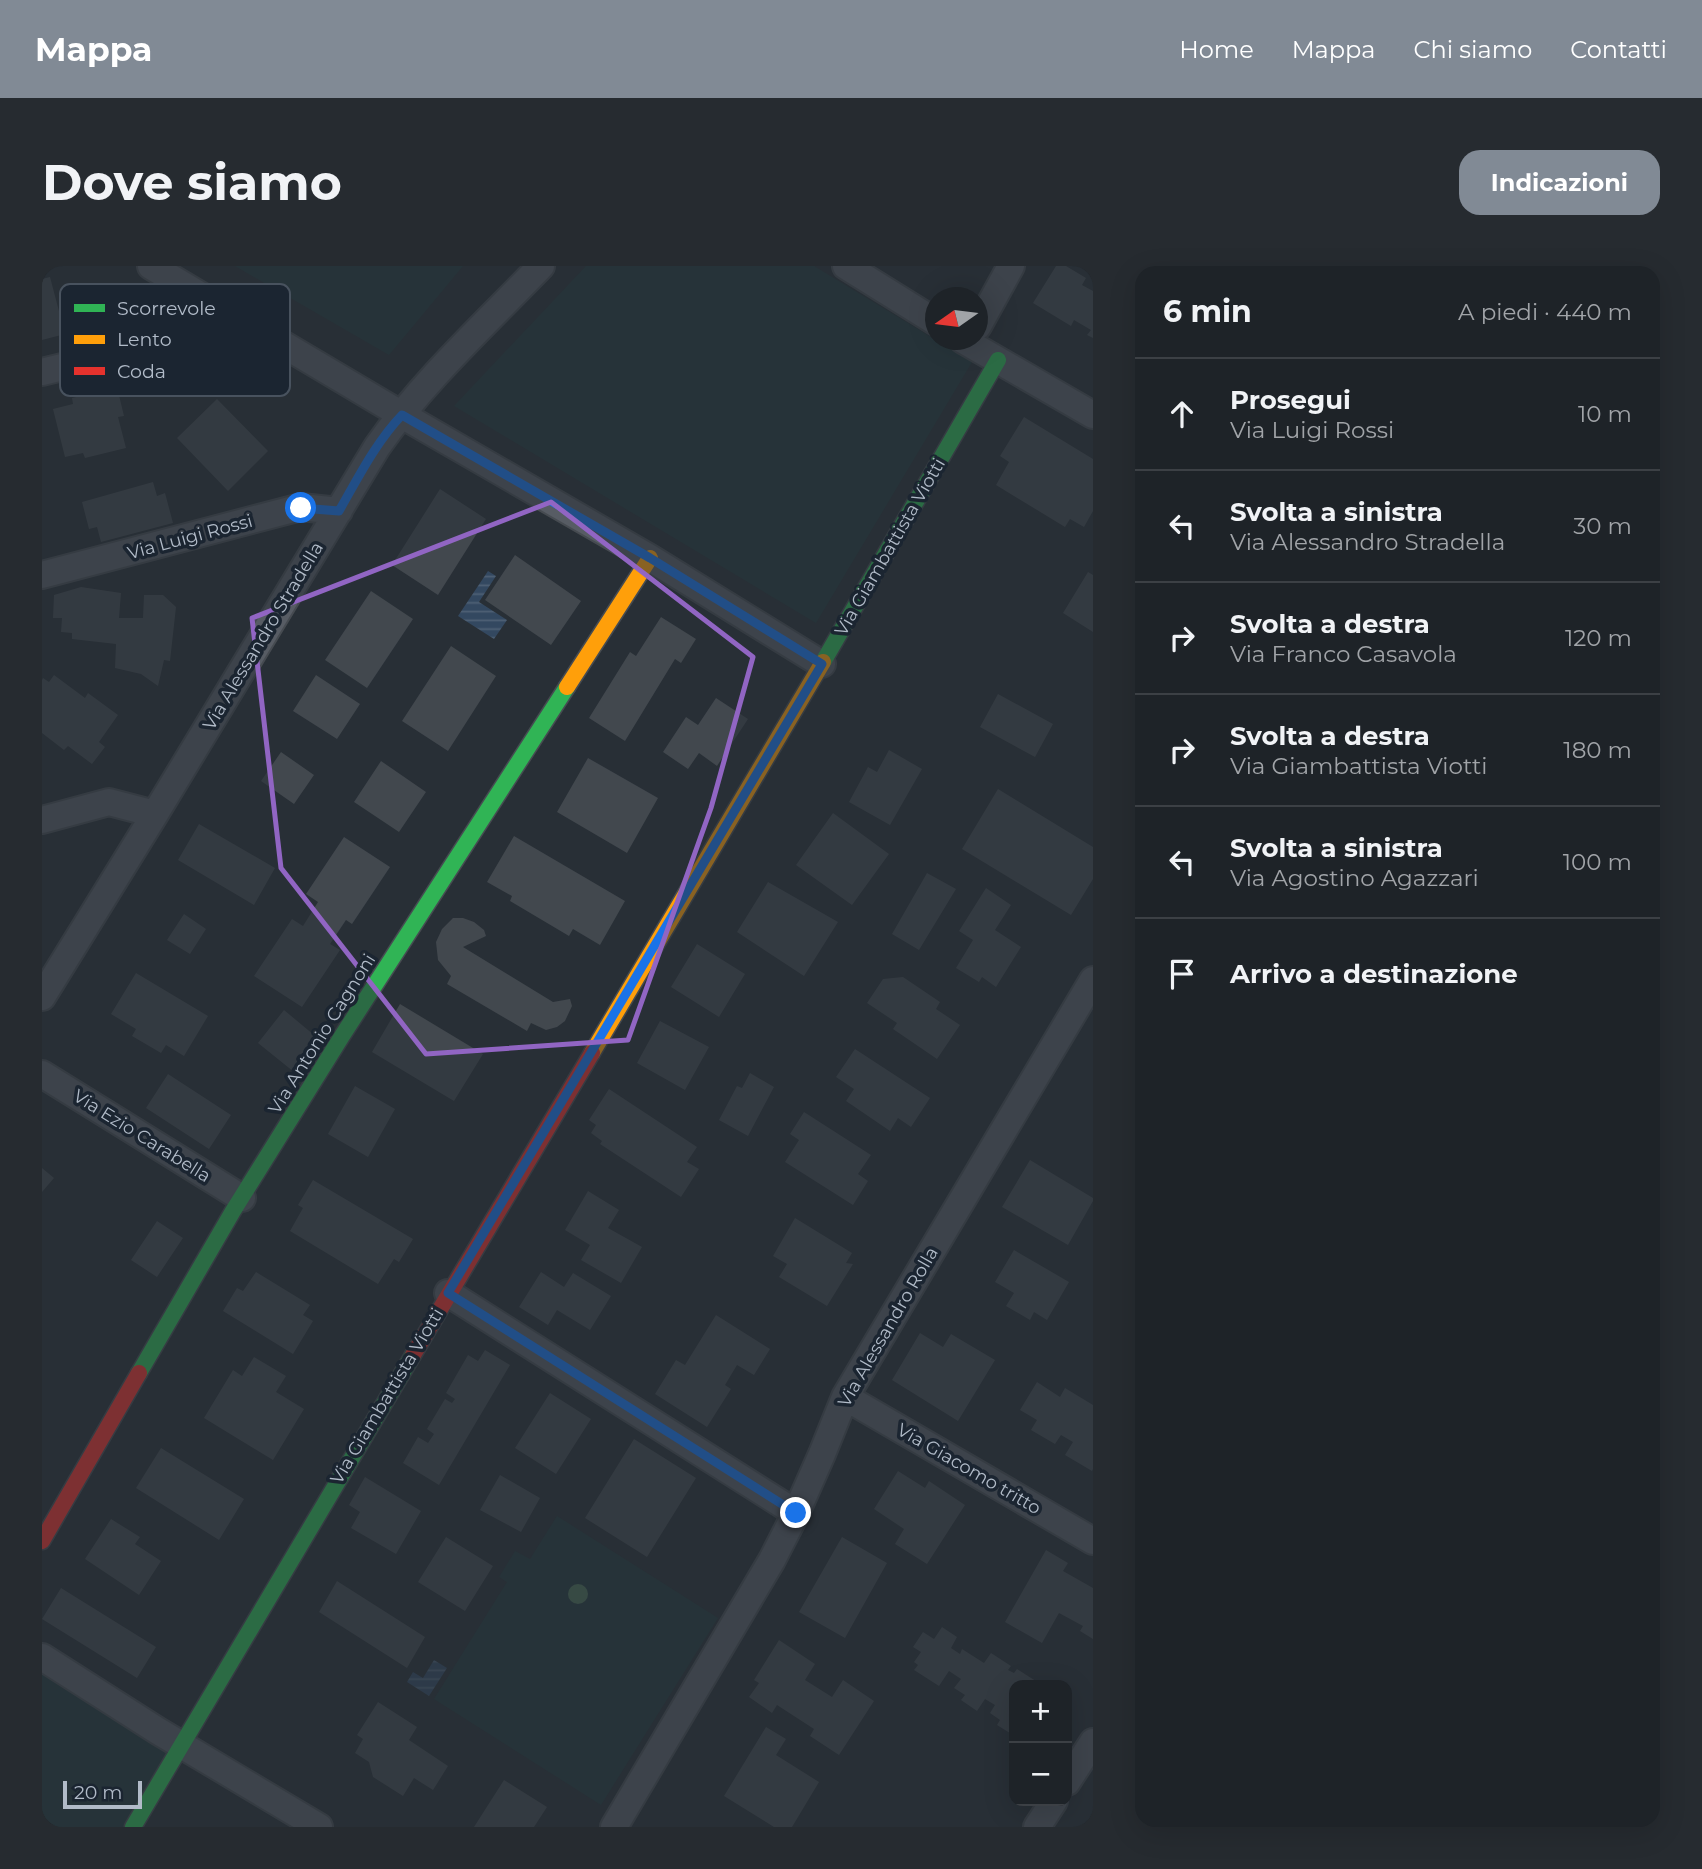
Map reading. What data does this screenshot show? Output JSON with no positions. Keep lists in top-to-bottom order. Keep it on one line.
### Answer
{"streets":{"street":["Via Luigi Rossi","Via Giambattista Viotti","Via Alessandro Stradella","Via Antonio Cagnoni","Via Ezio Carabella","Via Alessandro Rolla","Via Giacomo tritto"]},"crossings":[["Via Luigi Rossi","Via Alessandro Stradella"],["Via Antonio Cagnoni","Via Ezio Carabella"],["Via Alessandro Rolla","Via Giacomo tritto"]],"legend":["Scorrevole","Lento","Coda"],"scale_bar":"20 m","north":"left","page":{"header":"Mappa","nav":["Home","Mappa","Chi siamo","Contatti"],"buttons":"Indicazioni","title":"Dove siamo","heading":["6 min","A piedi · 440 m"],"list":[["Prosegui","Via Luigi Rossi","10 m"],["Svolta a sinistra","Via Alessandro Stradella","30 m"],["Svolta a destra","Via Franco Casavola","120 m"],["Svolta a destra","Via Giambattista Viotti","180 m"],["Svolta a sinistra","Via Agostino Agazzari","100 m"],"Arrivo a destinazione"],"map_buttons":["+","−"],"scale":"20 m"}}
